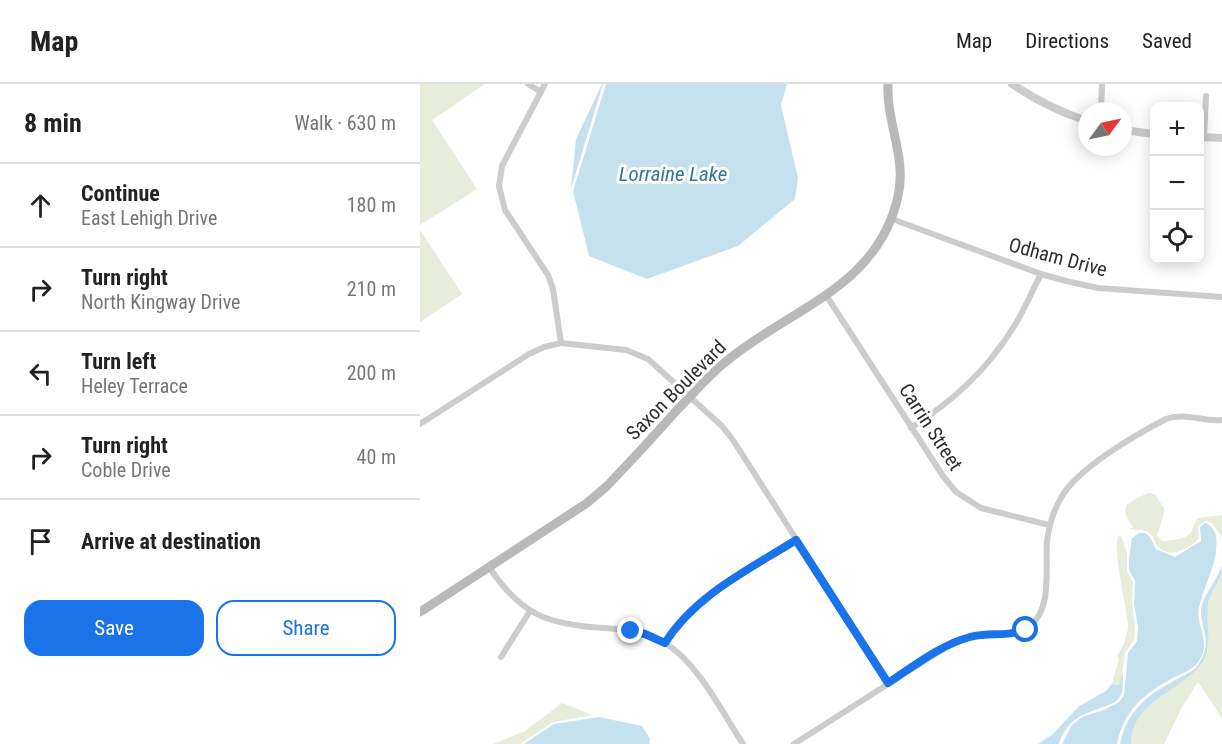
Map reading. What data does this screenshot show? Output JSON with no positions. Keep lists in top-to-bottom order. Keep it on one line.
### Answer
{"streets":{"main road":["Saxon Boulevard"],"street":["Odham Drive","Carrin Street"]},"crossings":[["Odham Drive","Saxon Boulevard"],["Saxon Boulevard","Carrin Street"]],"water":["Lorraine Lake"],"north":"top right","page":{"header":"Map","nav":["Map","Directions","Saved"],"heading":["8 min","Walk · 630 m"],"map_buttons":["+","−"],"list":[["Continue","East Lehigh Drive","180 m"],["Turn right","North Kingway Drive","210 m"],["Turn left","Heley Terrace","200 m"],["Turn right","Coble Drive","40 m"],"Arrive at destination"],"buttons":["Save","Share"]}}
